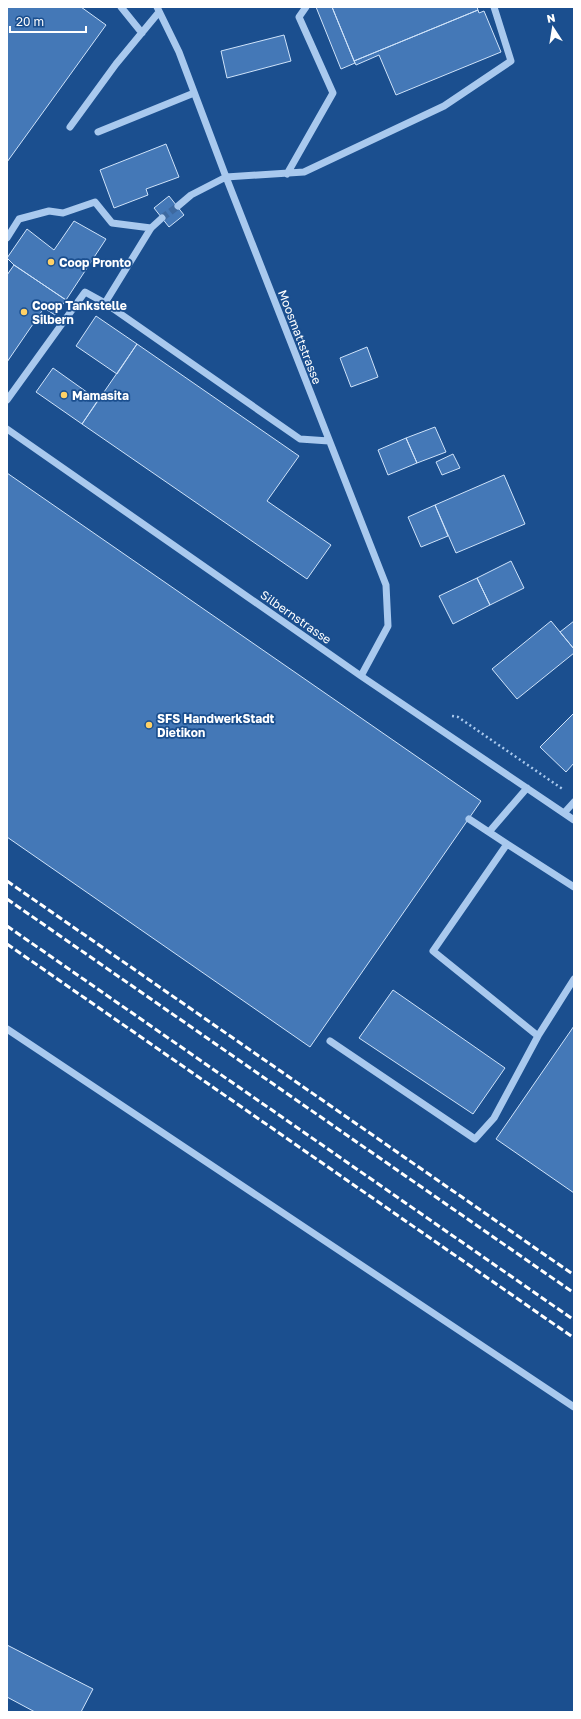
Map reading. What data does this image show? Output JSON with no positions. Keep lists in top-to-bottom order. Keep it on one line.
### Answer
{"streets":{"street":["Moosmattstrasse","Silbernstrasse"]},"crossings":[["Moosmattstrasse","Silbernstrasse"]],"places":["Coop Pronto","Coop Tankstelle Silbern","Mamasita","SFS HandwerkStadt Dietikon"],"scale_bar":"20 m","north":"top"}
